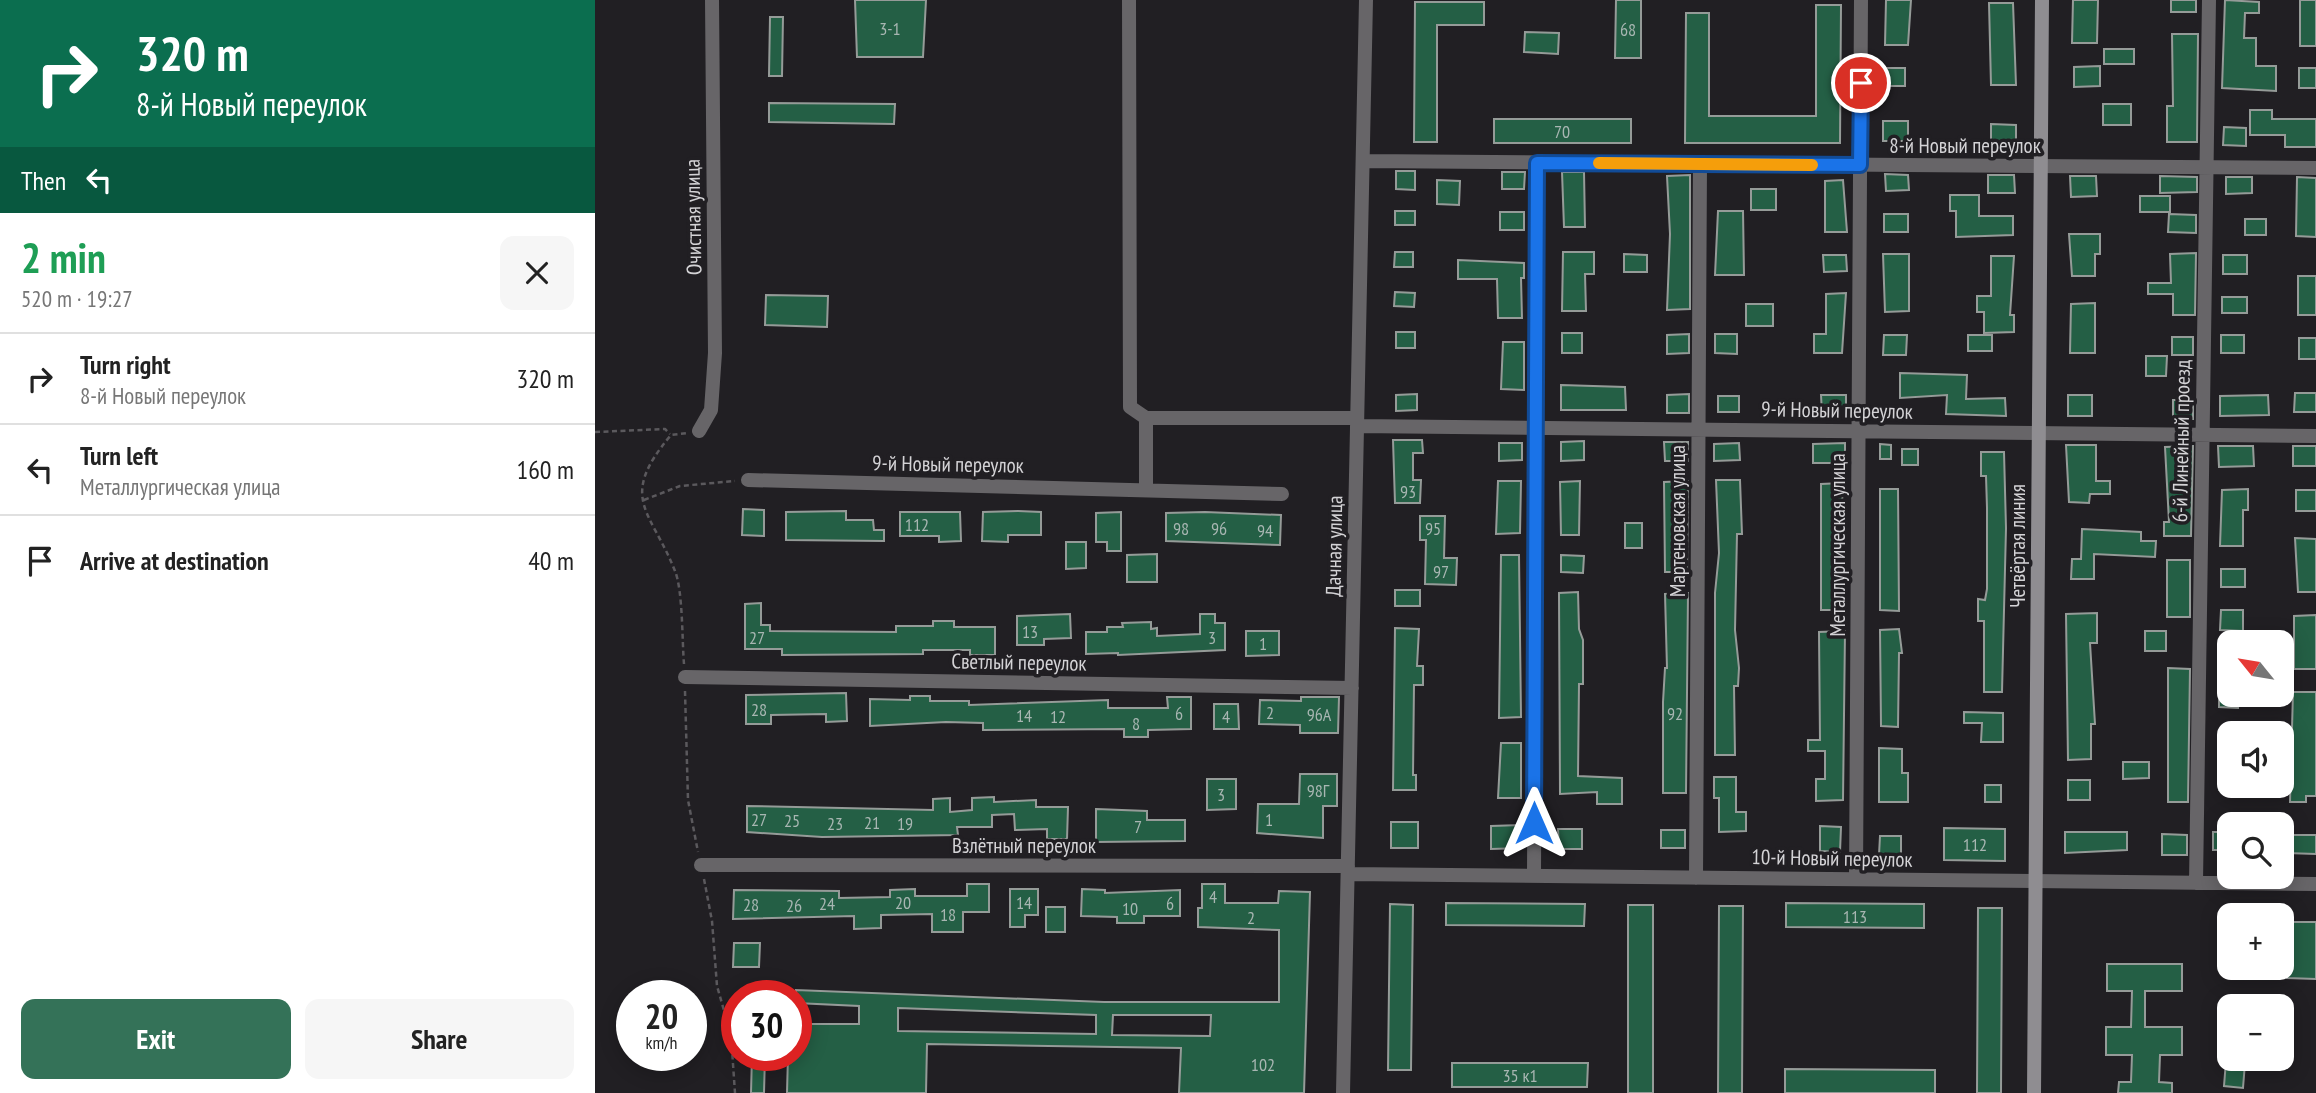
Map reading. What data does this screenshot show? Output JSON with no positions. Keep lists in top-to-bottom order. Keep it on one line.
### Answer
{"streets":{"street":["8-й Новый переулок","Очистная улица","9-й Новый переулок","6-й Линейный проезд","Мартеновская улица","Металлургическая улица","Дачная улица","Четвёртая линия","Светлый переулок","Взлётный переулок","10-й Новый переулок"]},"crossings":[["8-й Новый переулок","6-й Линейный проезд"],["8-й Новый переулок","Мартеновская улица"],["8-й Новый переулок","Металлургическая улица"],["8-й Новый переулок","Дачная улица"],["8-й Новый переулок","Четвёртая линия"],["9-й Новый переулок","6-й Линейный проезд"],["9-й Новый переулок","Мартеновская улица"],["9-й Новый переулок","Металлургическая улица"],["9-й Новый переулок","Дачная улица"],["9-й Новый переулок","Четвёртая линия"],["6-й Линейный проезд","10-й Новый переулок"],["Мартеновская улица","10-й Новый переулок"],["Металлургическая улица","10-й Новый переулок"],["Дачная улица","Светлый переулок"],["Дачная улица","Взлётный переулок"],["Дачная улица","10-й Новый переулок"],["Четвёртая линия","10-й Новый переулок"],["Взлётный переулок","10-й Новый переулок"]],"house_numbers":["3-1","68","70","93","112","98","96","95","94","97","13","27","3","1","28","2","6","92","96А","14","12","4","8","98Г","3","27","1","25","21","23","19","7","112","4","20","14","24","6","28","26","10","18","113","2","102","35 к1"],"north":"top left","page":{"turn":["320 m","8-й Новый переулок"],"then":"Then","heading":["2 min","520 m · 19:27"],"list":[{"name":"Turn right","note":"8-й Новый переулок","value":"320 m"},{"name":"Turn left","note":"Металлургическая улица","value":"160 m"},{"name":"Arrive at destination","value":"40 m"}],"map_buttons":["+","−"],"speed":"20 km/h","limit":"30","buttons":["Exit","Share"]}}
